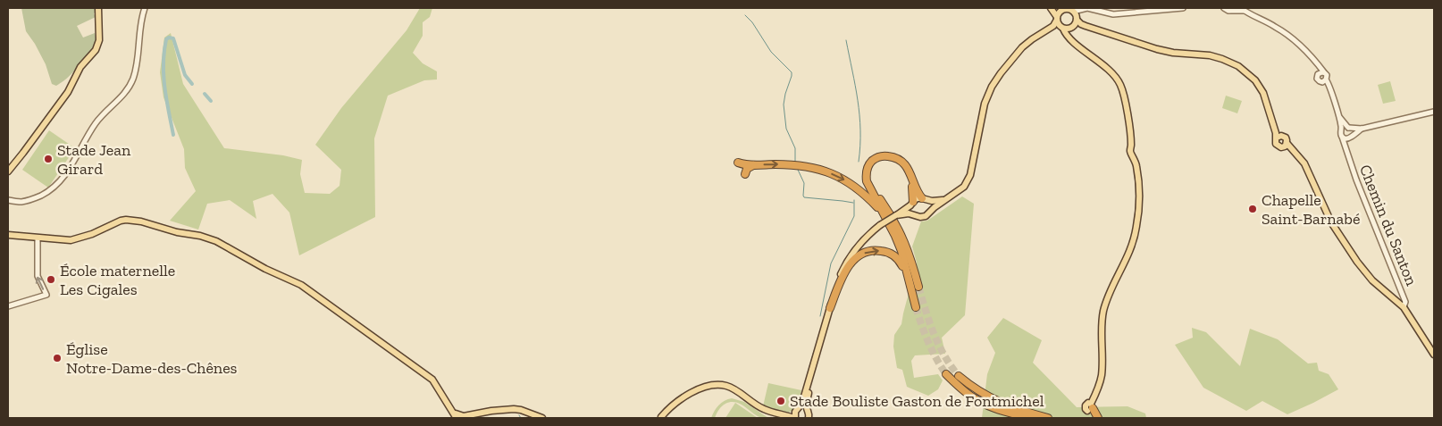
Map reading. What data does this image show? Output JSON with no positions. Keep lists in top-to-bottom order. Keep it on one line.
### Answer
{"streets":{"street":["Chemin du Santon"]},"places":["Stade Jean Girard","Chapelle Saint-Barnabé","École maternelle Les Cigales","Église Notre-Dame-des-Chênes","Stade Bouliste Gaston de Fontmichel"]}
